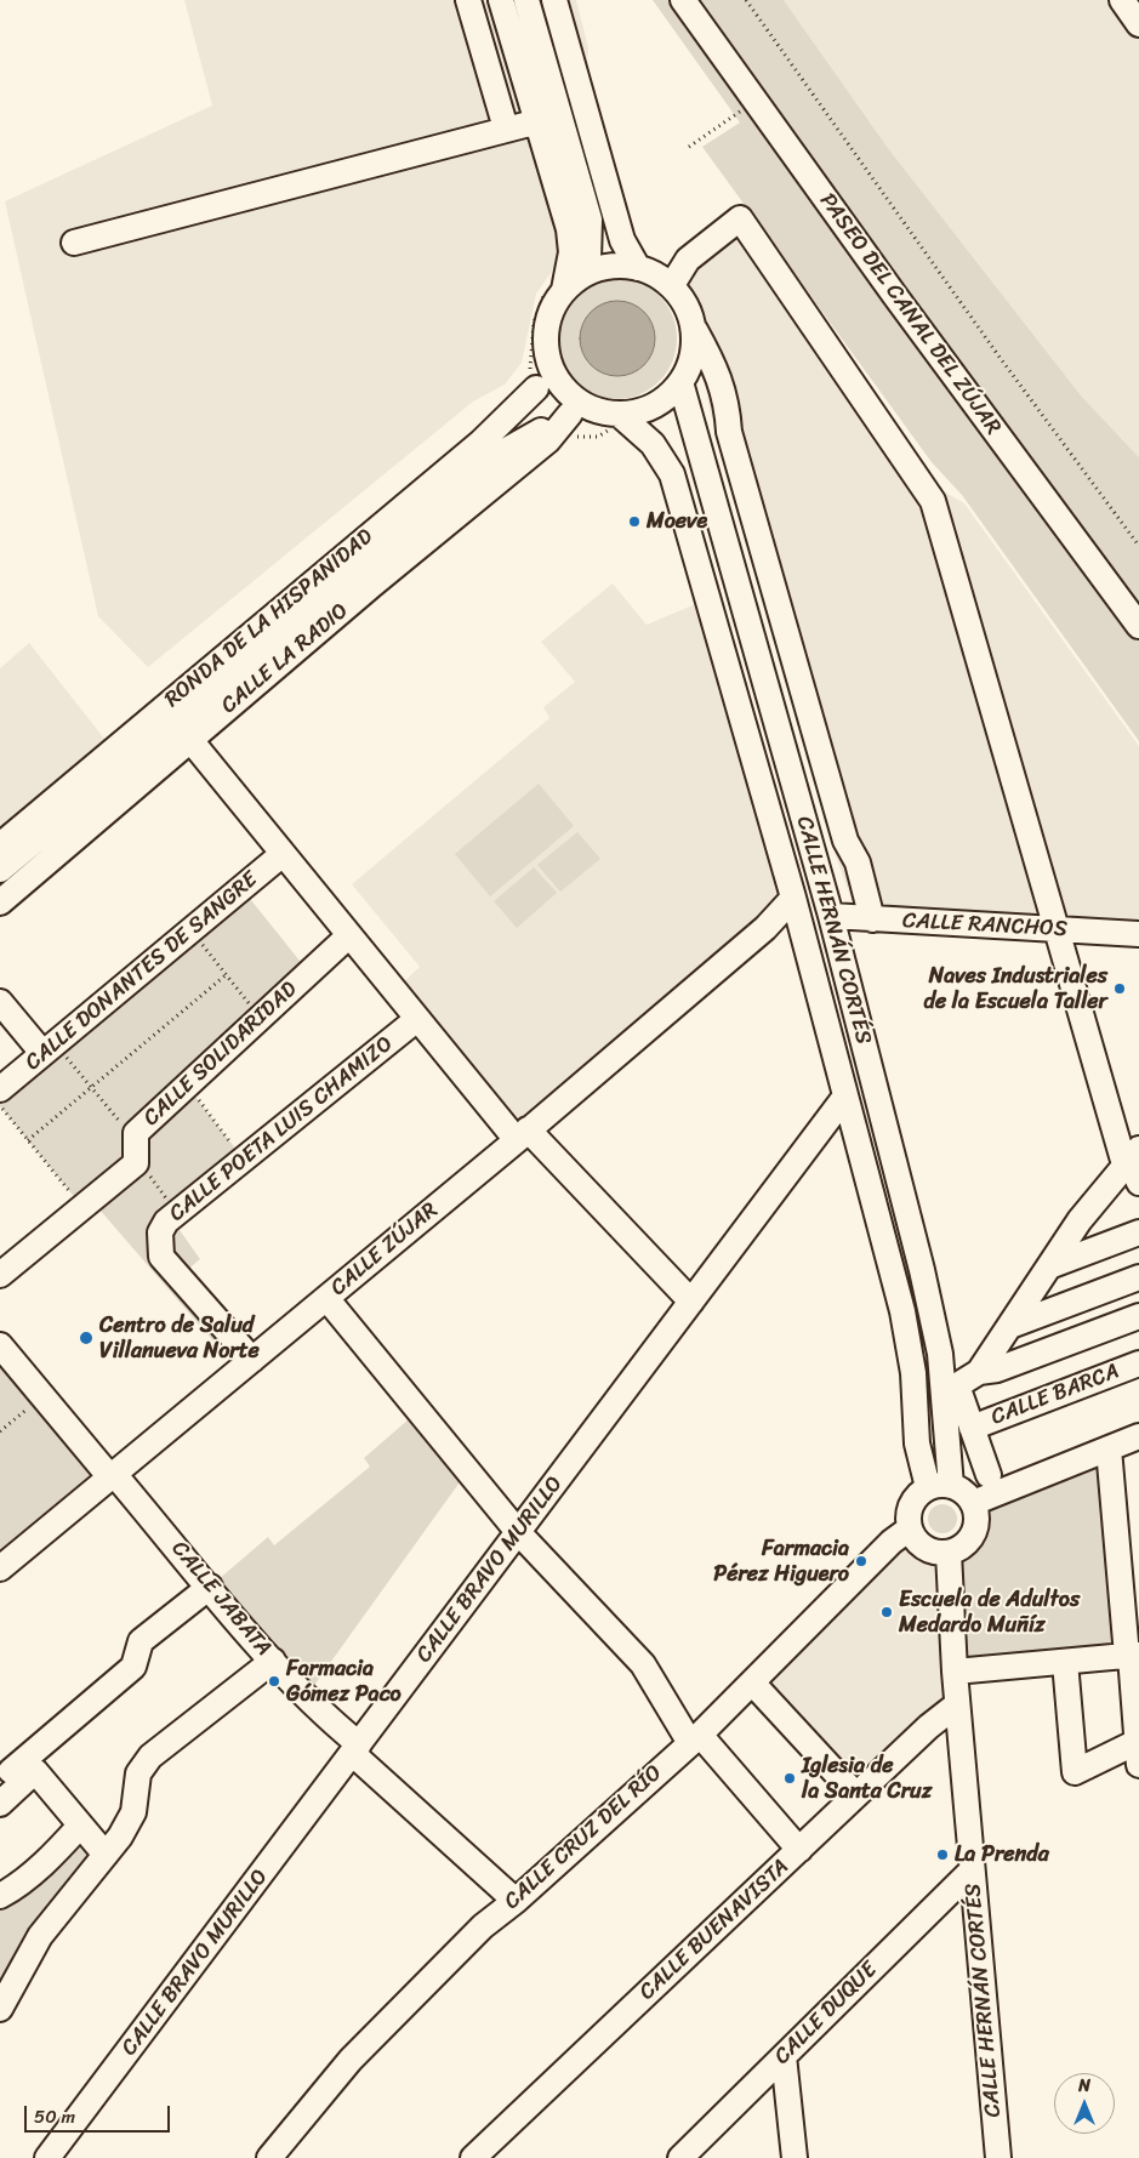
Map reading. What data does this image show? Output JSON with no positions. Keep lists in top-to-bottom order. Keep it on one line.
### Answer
{"streets":{"street":["PASEO DEL CANAL DEL ZÚJAR","RONDA DE LA HISPANIDAD","CALLE LA RADIO","CALLE RANCHOS","CALLE HERNÁN CORTÉS","CALLE DONANTES DE SANGRE","CALLE SOLIDARIDAD","CALLE POETA LUIS CHAMIZO","CALLE ZÚJAR","CALLE BARCA","CALLE BRAVO MURILLO","CALLE JABATA","CALLE CRUZ DEL RÍO","CALLE BUENAVISTA","CALLE DUQUE"]},"crossings":[["RONDA DE LA HISPANIDAD","CALLE LA RADIO"],["RONDA DE LA HISPANIDAD","CALLE HERNÁN CORTÉS"],["CALLE LA RADIO","CALLE HERNÁN CORTÉS"],["CALLE RANCHOS","CALLE HERNÁN CORTÉS"],["CALLE HERNÁN CORTÉS","CALLE ZÚJAR"],["CALLE HERNÁN CORTÉS","CALLE BARCA"],["CALLE HERNÁN CORTÉS","CALLE BRAVO MURILLO"],["CALLE HERNÁN CORTÉS","CALLE CRUZ DEL RÍO"],["CALLE HERNÁN CORTÉS","CALLE BUENAVISTA"],["CALLE HERNÁN CORTÉS","CALLE DUQUE"],["CALLE POETA LUIS CHAMIZO","CALLE ZÚJAR"],["CALLE ZÚJAR","CALLE JABATA"],["CALLE BRAVO MURILLO","CALLE JABATA"],["CALLE JABATA","CALLE CRUZ DEL RÍO"]],"places":["Moeve","Naves Industriales de la Escuela Taller","Centro de Salud Villanueva Norte","Farmacia Pérez Higuero","Escuela de Adultos Medardo Muñíz","Farmacia Gómez Paco","Iglesia de la Santa Cruz","La Prenda"],"scale_bar":"50 m","north":"top"}
